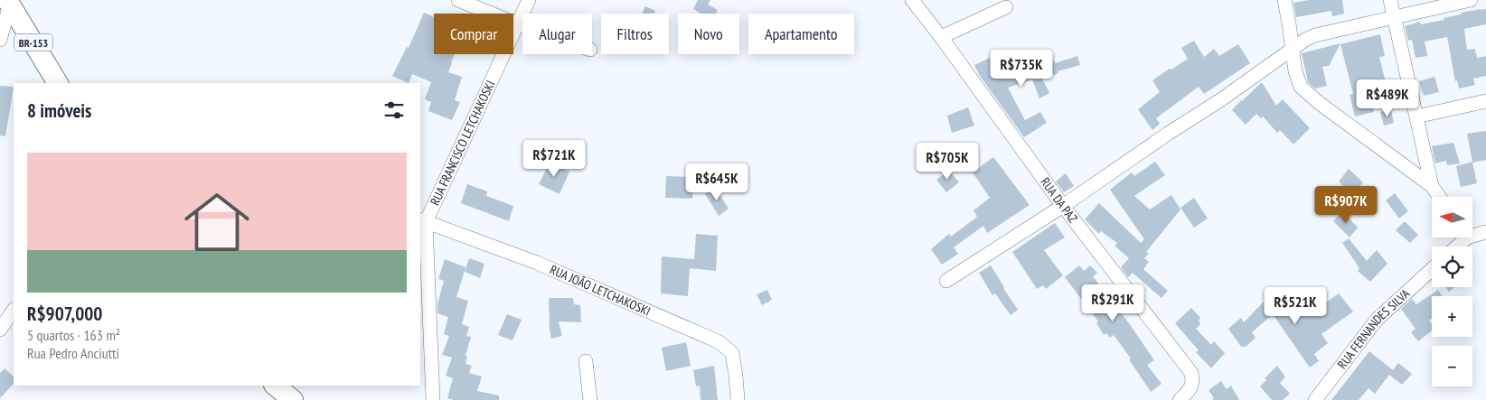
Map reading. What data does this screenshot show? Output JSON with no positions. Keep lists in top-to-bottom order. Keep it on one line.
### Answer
{"streets":{"highway":["BR-153"],"street":["RUA FRANCISCO LETCHAKOSKI","RUA DA PAZ","RUA JOÃO LETCHAKOSKI","RUA FERNANDES SILVA"]},"crossings":[["RUA FRANCISCO LETCHAKOSKI","RUA JOÃO LETCHAKOSKI"]],"north":"left","page":{"chip":["Comprar","Alugar","Filtros","Novo","Apartamento"],"price":["R$735K","R$489K","R$721K","R$705K","R$645K","R$907K","R$291K","R$521K"],"heading":"8 imóveis","list":[{"name":"R$907,000","note":"5 quartos · 163 m² · Rua Pedro Anciutti"}],"map_buttons":["+","−"]}}
